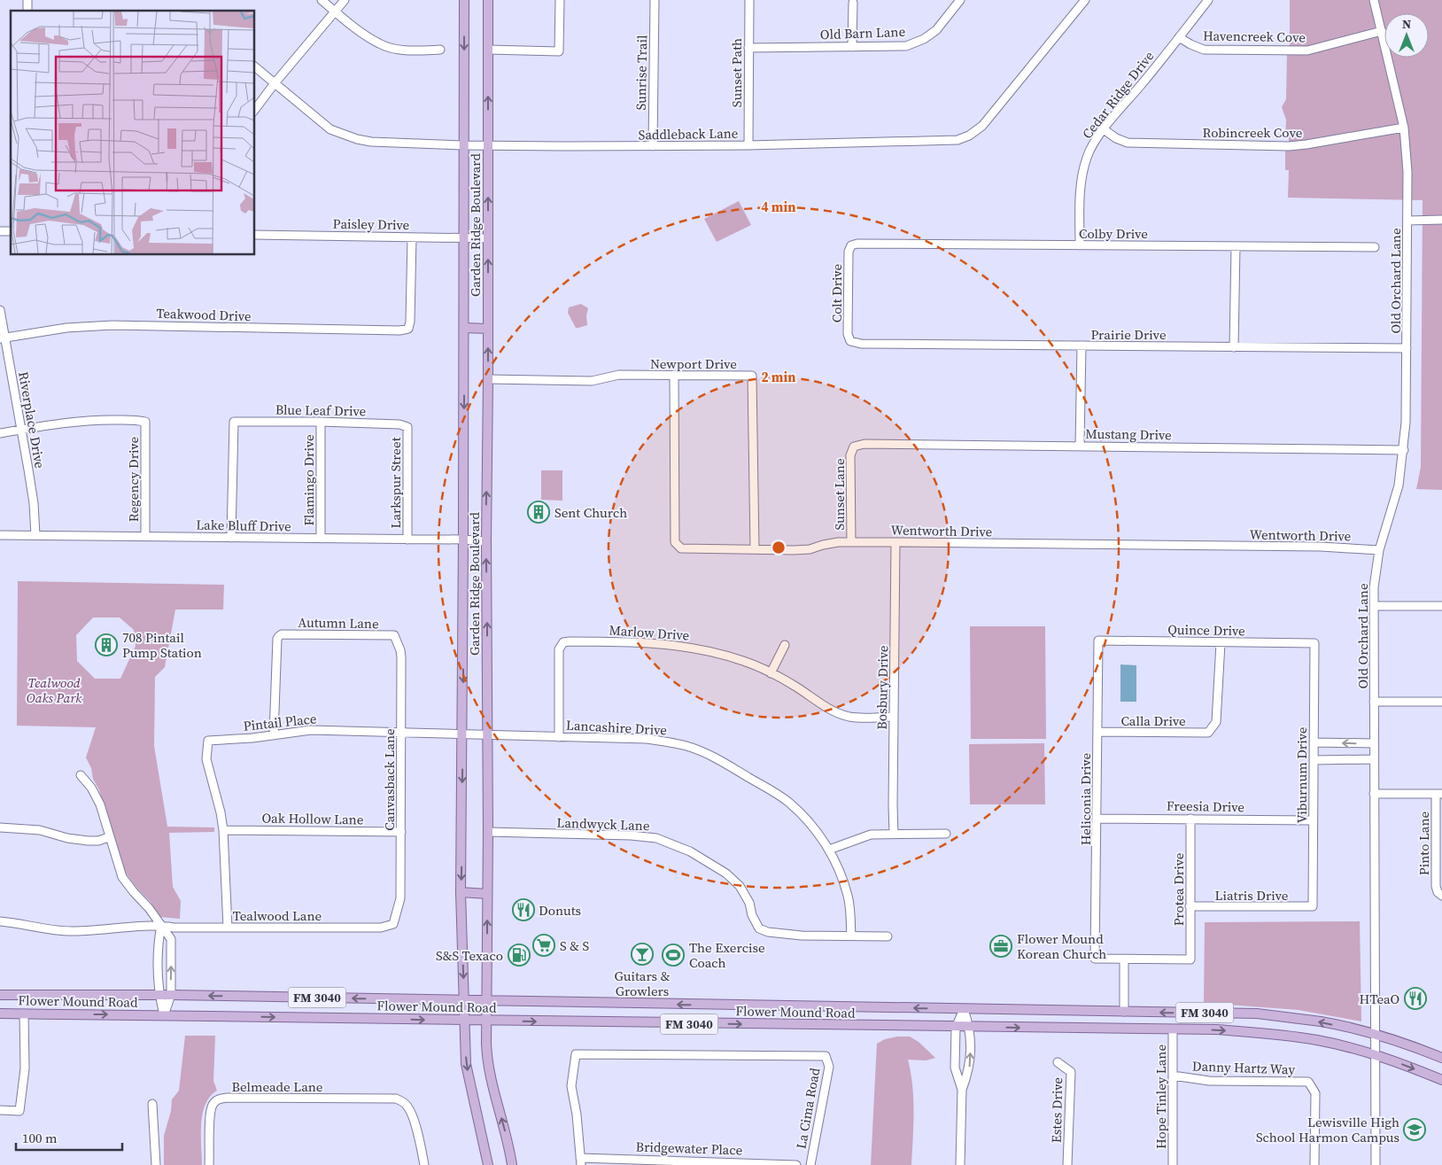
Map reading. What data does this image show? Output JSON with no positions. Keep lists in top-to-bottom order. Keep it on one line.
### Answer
{"streets":{"main road":["Garden Ridge Boulevard","FM 3040","Flower Mound Road"],"street":["Old Barn Lane","Havencreek Cove","Sunrise Trail","Sunset Path","Cedar Ridge Drive","Robincreek Cove","Saddleback Lane","Paisley Drive","Colby Drive","Old Orchard Lane","Colt Drive","Teakwood Drive","Prairie Drive","Newport Drive","Blue Leaf Drive","Riverplace Drive","Mustang Drive","Regency Drive","Flamingo Drive","Larkspur Street","Sunset Lane","Lake Bluff Drive","Wentworth Drive","Autumn Lane","Quince Drive","Marlow Drive","Bosbury Drive","Calla Drive","Pintail Place","Lancashire Drive","Viburnum Drive","Canvasback Lane","Heliconia Drive","Freesia Drive","Oak Hollow Lane","Landwyck Lane","Pinto Lane","Protea Drive","Liatris Drive","Tealwood Lane","Danny Hartz Way","Belmeade Lane","Hope Tinley Lane","La Cima Road","Estes Drive","Bridgewater Place"]},"crossings":[["Old Barn Lane","Sunset Path"],["Havencreek Cove","Cedar Ridge Drive"],["Havencreek Cove","Old Orchard Lane"],["Sunrise Trail","Saddleback Lane"],["Sunset Path","Saddleback Lane"],["Cedar Ridge Drive","Robincreek Cove"],["Cedar Ridge Drive","Colby Drive"],["Robincreek Cove","Old Orchard Lane"],["Saddleback Lane","Garden Ridge Boulevard"],["Paisley Drive","Garden Ridge Boulevard"],["Paisley Drive","Teakwood Drive"],["Garden Ridge Boulevard","Newport Drive"],["Garden Ridge Boulevard","Lake Bluff Drive"],["Garden Ridge Boulevard","Pintail Place"],["Garden Ridge Boulevard","Lancashire Drive"],["Garden Ridge Boulevard","Landwyck Lane"],["Garden Ridge Boulevard","Flower Mound Road"],["Colby Drive","Colt Drive"],["Old Orchard Lane","Prairie Drive"],["Old Orchard Lane","Mustang Drive"],["Old Orchard Lane","Wentworth Drive"],["Old Orchard Lane","FM 3040"],["Old Orchard Lane","Flower Mound Road"],["Colt Drive","Prairie Drive"],["Teakwood Drive","Riverplace Drive"],["Newport Drive","Wentworth Drive"],["Blue Leaf Drive","Flamingo Drive"],["Blue Leaf Drive","Larkspur Street"],["Blue Leaf Drive","Lake Bluff Drive"],["Riverplace Drive","Regency Drive"],["Riverplace Drive","Lake Bluff Drive"],["Mustang Drive","Sunset Lane"],["Regency Drive","Lake Bluff Drive"],["Flamingo Drive","Lake Bluff Drive"],["Larkspur Street","Lake Bluff Drive"],["Sunset Lane","Wentworth Drive"],["Wentworth Drive","Bosbury Drive"],["Autumn Lane","Pintail Place"],["Autumn Lane","Canvasback Lane"],["Quince Drive","Calla Drive"],["Quince Drive","Viburnum Drive"],["Quince Drive","Heliconia Drive"],["Marlow Drive","Bosbury Drive"],["Marlow Drive","Lancashire Drive"],["Calla Drive","Heliconia Drive"],["Pintail Place","Lancashire Drive"],["Pintail Place","Canvasback Lane"],["Pintail Place","Oak Hollow Lane"],["Lancashire Drive","Landwyck Lane"],["Viburnum Drive","Freesia Drive"],["Viburnum Drive","Liatris Drive"],["Canvasback Lane","Oak Hollow Lane"],["Canvasback Lane","Tealwood Lane"],["Heliconia Drive","Freesia Drive"],["Heliconia Drive","Protea Drive"],["Freesia Drive","Protea Drive"],["Protea Drive","Liatris Drive"],["FM 3040","Flower Mound Road"],["Flower Mound Road","Hope Tinley Lane"],["Danny Hartz Way","Hope Tinley Lane"],["La Cima Road","Bridgewater Place"]],"parks":["Tealwood Oaks Park"],"places":{"building":["Sent Church","708 Pintail Pump Station"],"restaurant":["Donuts","HTeaO"],"supermarket":["S & S"],"office":["Flower Mound Korean Church"],"bar":["Guitars & Growlers"],"fuel station":["S&S Texaco"],"sports":["The Exercise Coach"],"school or university":["Lewisville High School Harmon Campus"]},"scale_bar":"100 m","north":"top","rings":["4 min","2 min"]}
